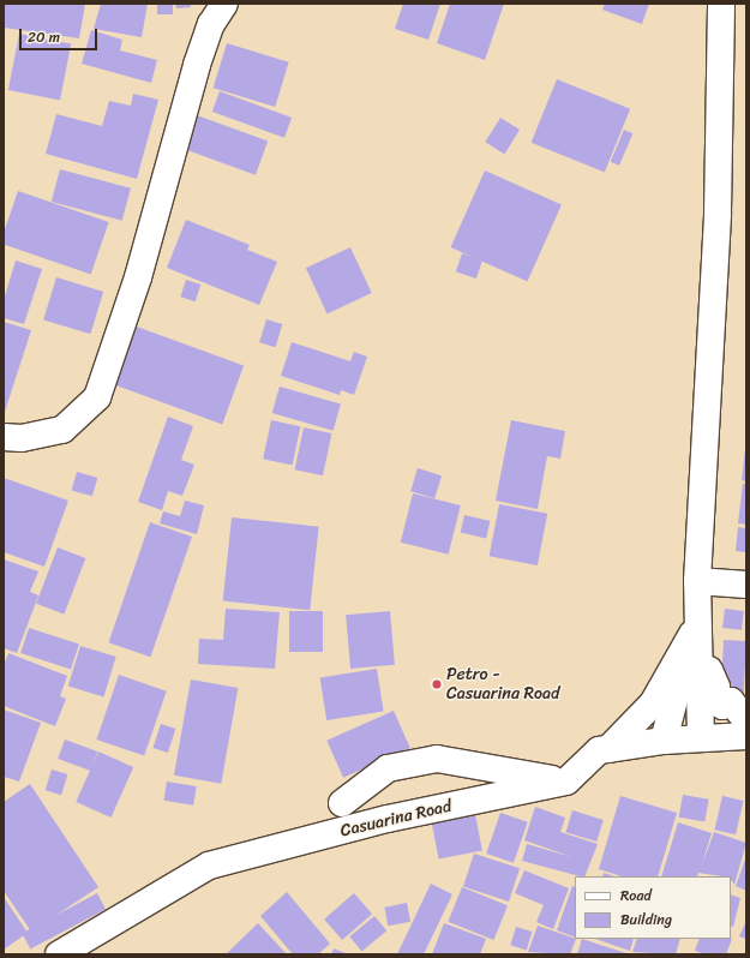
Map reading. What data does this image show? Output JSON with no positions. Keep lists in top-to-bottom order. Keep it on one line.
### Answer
{"streets":{"street":["Casuarina Road"]},"places":["Petro - Casuarina Road"],"legend":["Road","Building"],"scale_bar":"20 m"}
